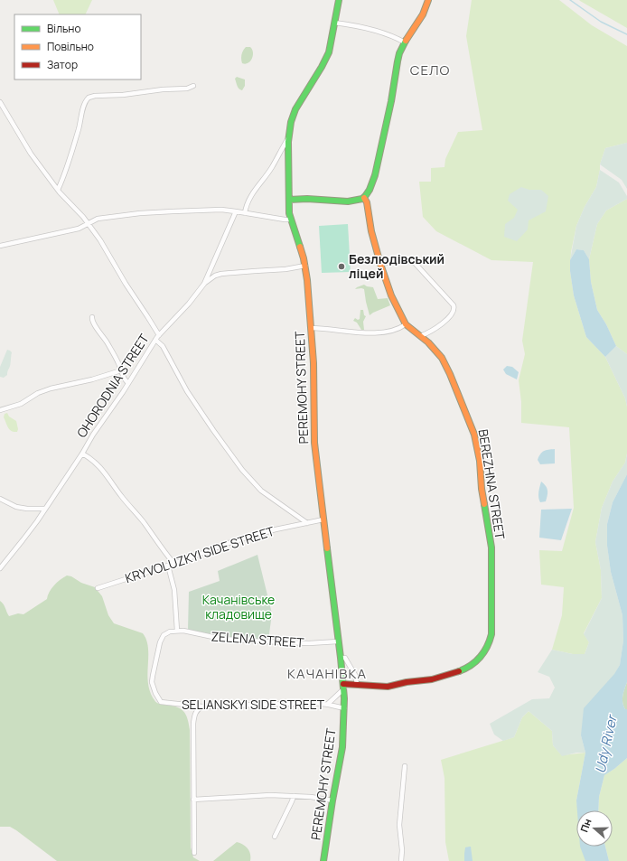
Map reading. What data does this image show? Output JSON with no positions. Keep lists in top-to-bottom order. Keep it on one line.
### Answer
{"streets":{"street":["OHORODNIA STREET","PEREMOHY STREET","BEREZHNA STREET","KRYVOLUZKYI SIDE STREET","ZELENA STREET","SELIANSKYI SIDE STREET"]},"crossings":[["PEREMOHY STREET","BEREZHNA STREET"],["PEREMOHY STREET","KRYVOLUZKYI SIDE STREET"],["PEREMOHY STREET","ZELENA STREET"],["PEREMOHY STREET","SELIANSKYI SIDE STREET"],["ZELENA STREET","SELIANSKYI SIDE STREET"]],"districts":["СЕЛО","КАЧАНІВКА"],"water":["Udy River"],"parks":["Качанівське кладовище"],"places":["Безлюдівський ліцей"],"legend":["Вільно","Повільно","Затор"],"north":"left"}
